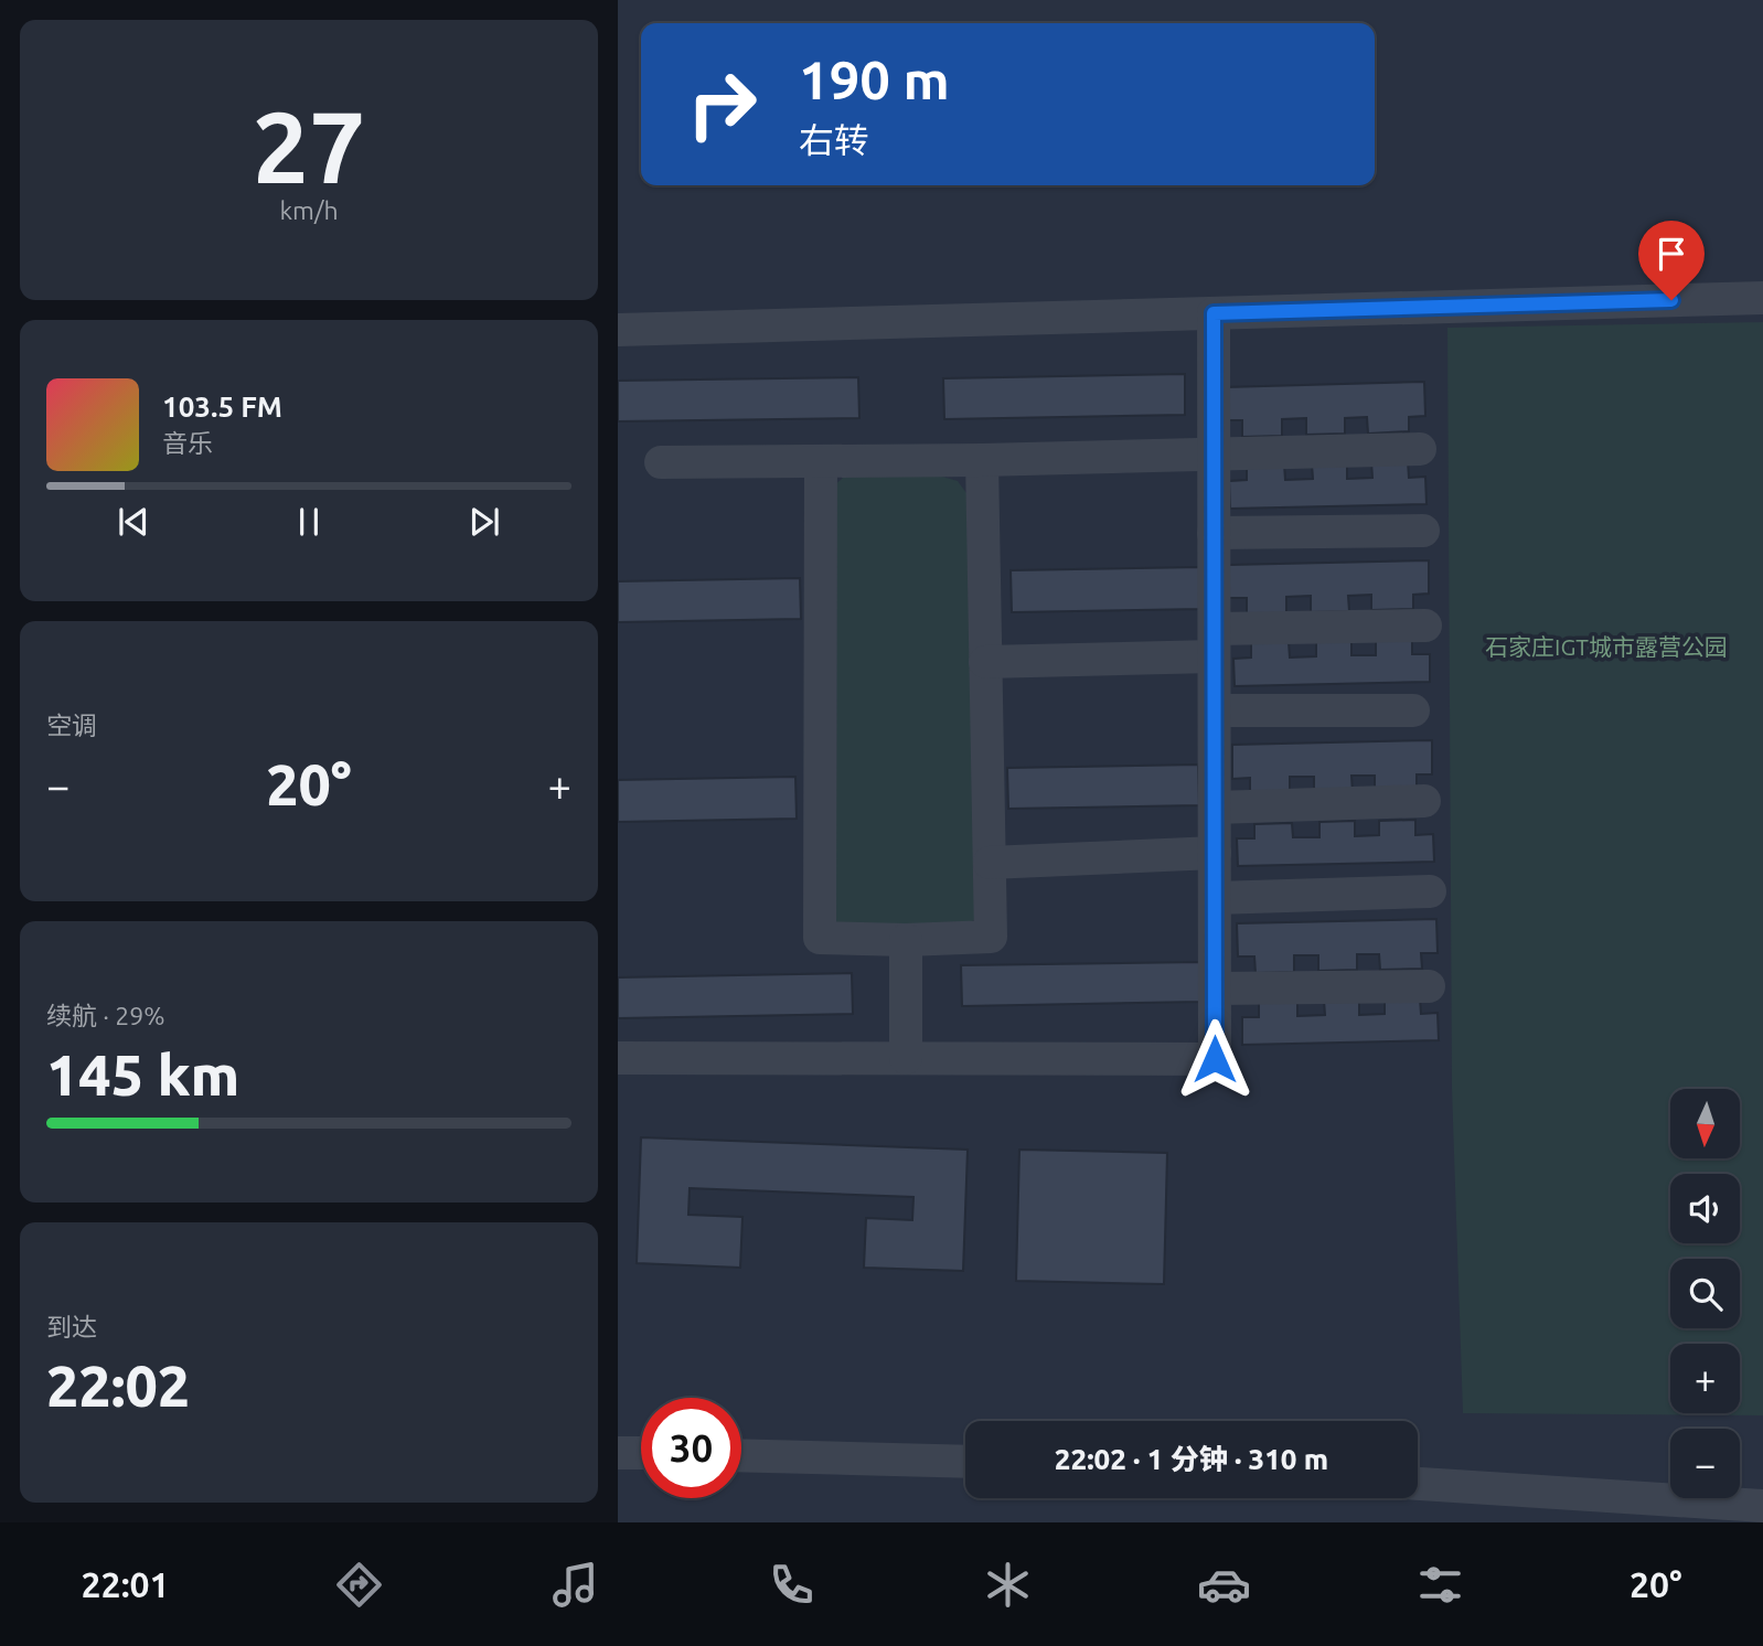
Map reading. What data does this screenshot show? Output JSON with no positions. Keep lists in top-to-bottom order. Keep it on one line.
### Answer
{"parks":["石家庄IGT城市露营公园"],"north":"bottom","page":{"tile":[["27","km/h"],"空调",["续航 · 29%","145 km"],["到达","22:02"]],"turn":["190 m","右转"],"song":["103.5 FM","音乐"],"heat":["−","20°","+"],"map_buttons":["+","−"],"limit":"30","trip":"22:02 · 1 分钟 · 310 m","tabs":["22:01","20°"]}}
